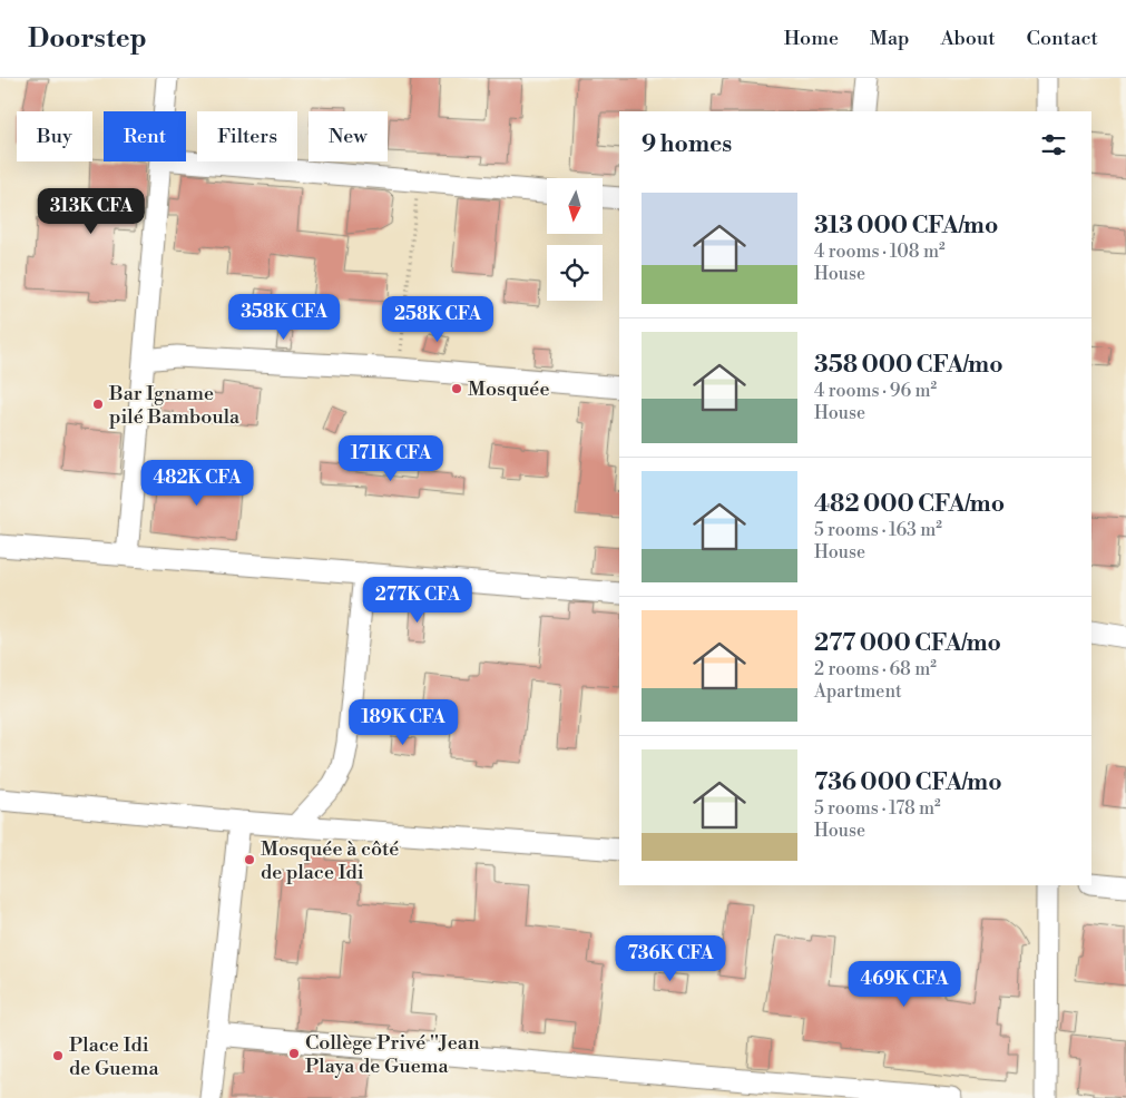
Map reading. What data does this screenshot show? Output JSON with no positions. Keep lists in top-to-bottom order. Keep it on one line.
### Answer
{"places":["Mosquée","Bar Igname pilé Bamboula","Mosquée à côté de place Idi","Collège Privé ''Jean Playa de Guema","Place Idi de Guema"],"north":"bottom","page":{"header":"Doorstep","nav":["Home","Map","About","Contact"],"chip":["Buy","Rent","Filters","New"],"heading":"9 homes","list":[{"name":"313 000 CFA/mo","note":"4 rooms · 108 m² · House"},{"name":"358 000 CFA/mo","note":"4 rooms · 96 m² · House"},{"name":"482 000 CFA/mo","note":"5 rooms · 163 m² · House"},{"name":"277 000 CFA/mo","note":"2 rooms · 68 m² · Apartment"},{"name":"736 000 CFA/mo","note":"5 rooms · 178 m² · House"}],"price":["313K CFA","358K CFA","258K CFA","171K CFA","482K CFA","277K CFA","189K CFA","736K CFA","469K CFA"]}}
